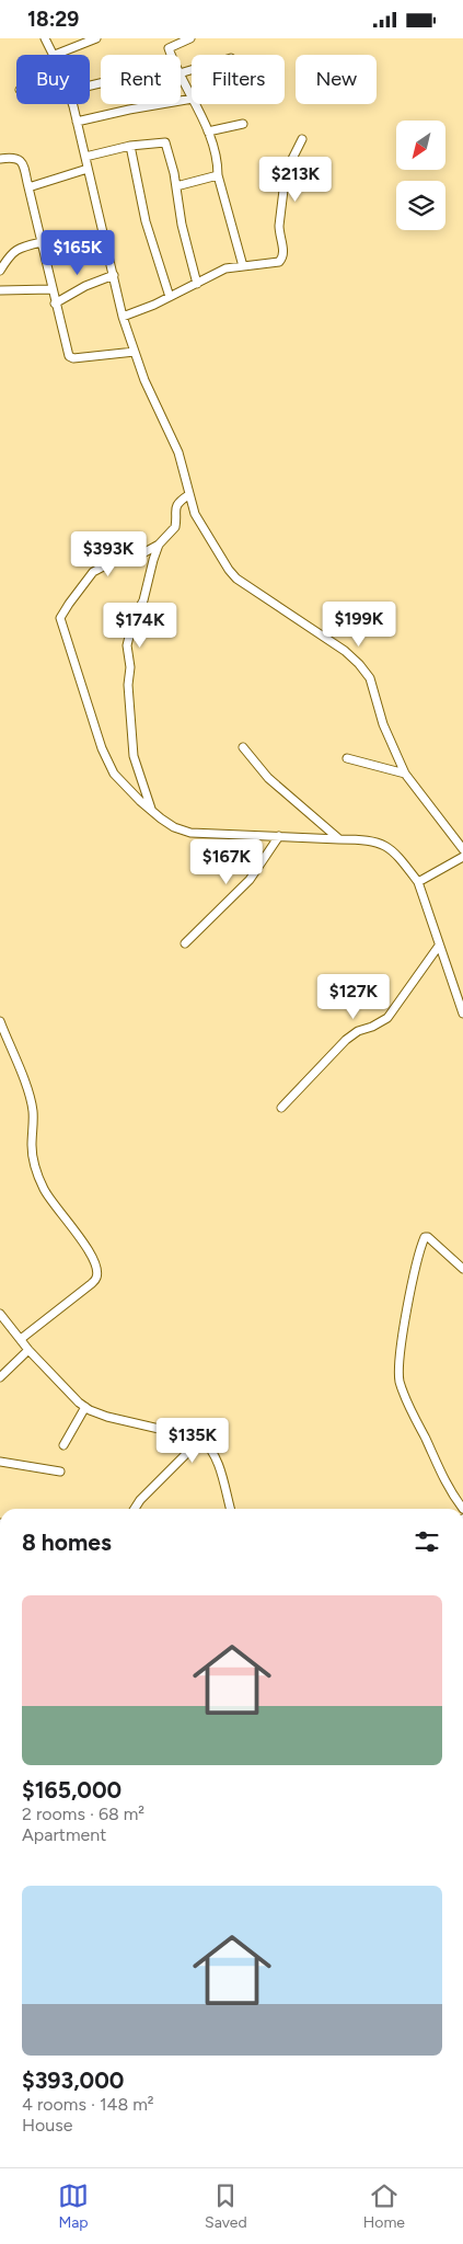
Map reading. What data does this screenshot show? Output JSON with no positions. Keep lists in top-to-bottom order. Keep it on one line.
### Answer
{"north":"bottom left","page":{"status":"18:29","chip":["Buy","Rent","Filters","New"],"price":["$213K","$165K","$393K","$199K","$174K","$167K","$127K","$135K"],"heading":"8 homes","list":[{"name":"$165,000","note":"2 rooms · 68 m² · Apartment"},{"name":"$393,000","note":"4 rooms · 148 m² · House"}],"tabs":["Map","Saved","Home"]}}
